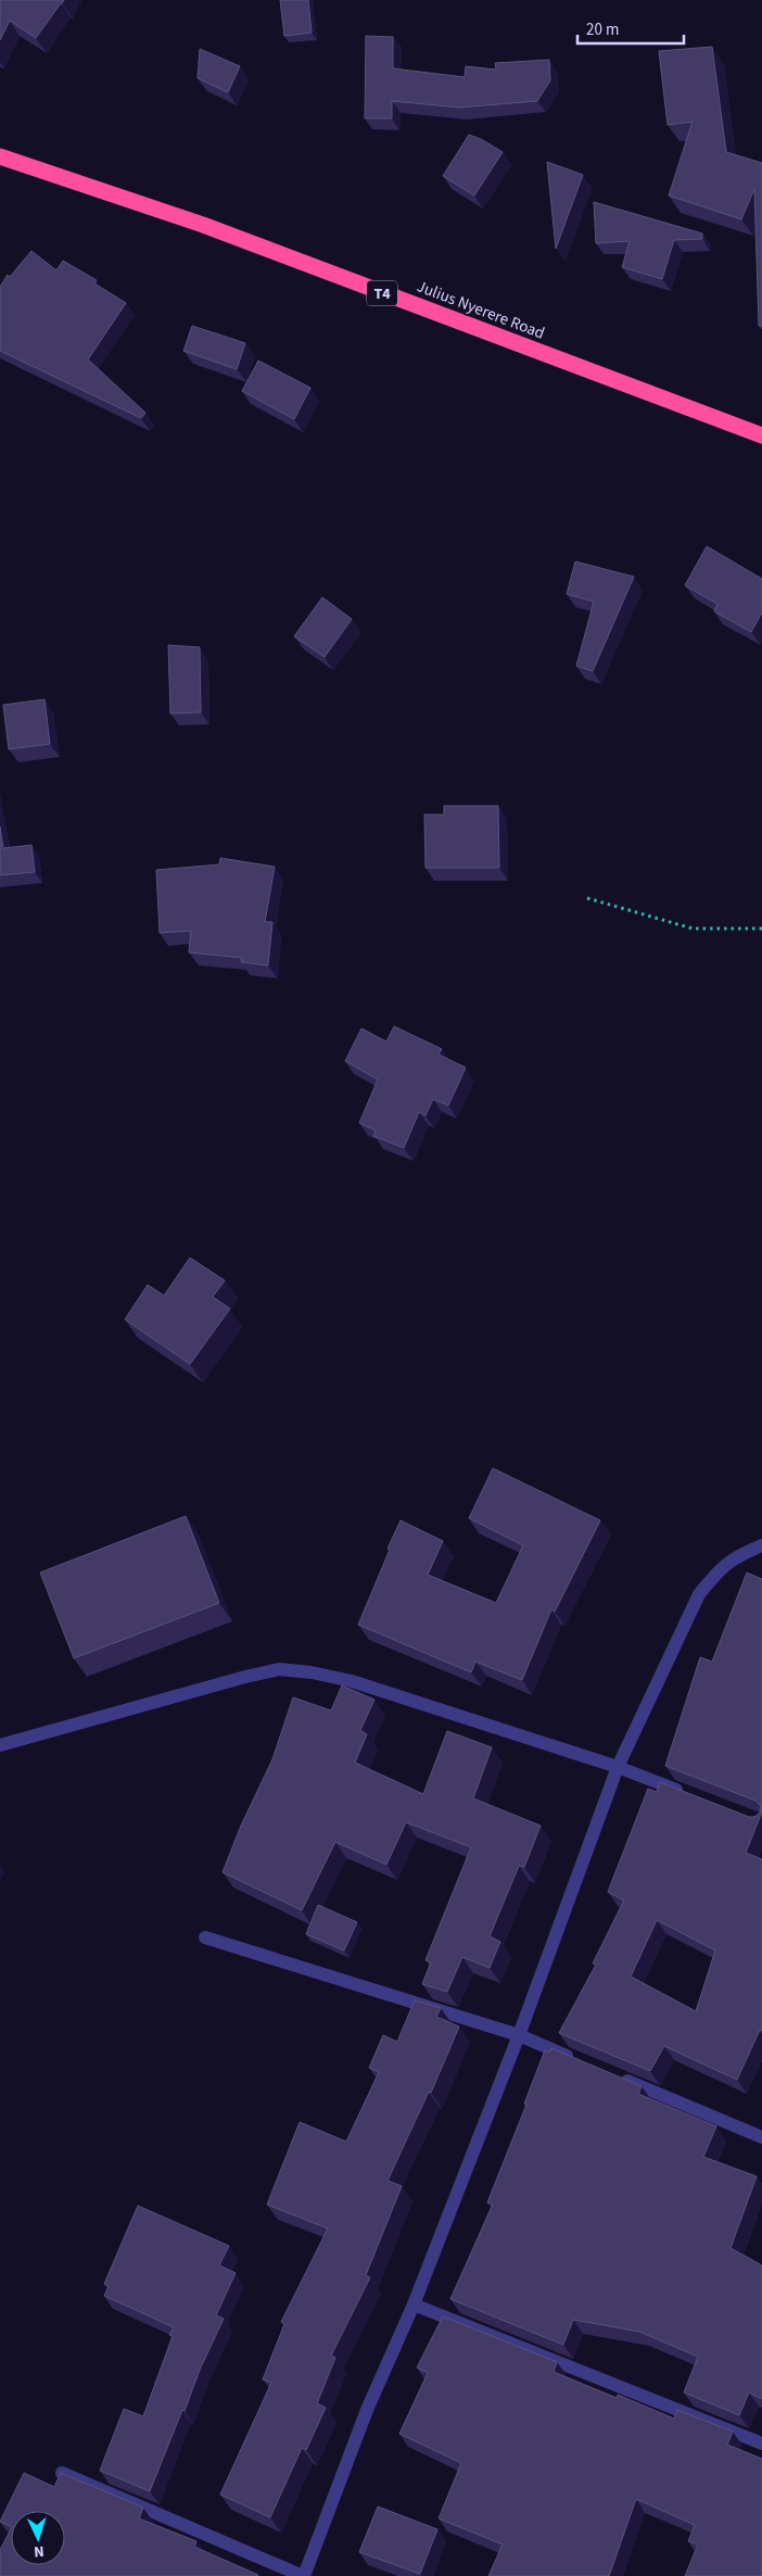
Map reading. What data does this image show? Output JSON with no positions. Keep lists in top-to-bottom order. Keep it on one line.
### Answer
{"streets":{"highway":["T4","Julius Nyerere Road"]},"scale_bar":"20 m","north":"bottom"}
